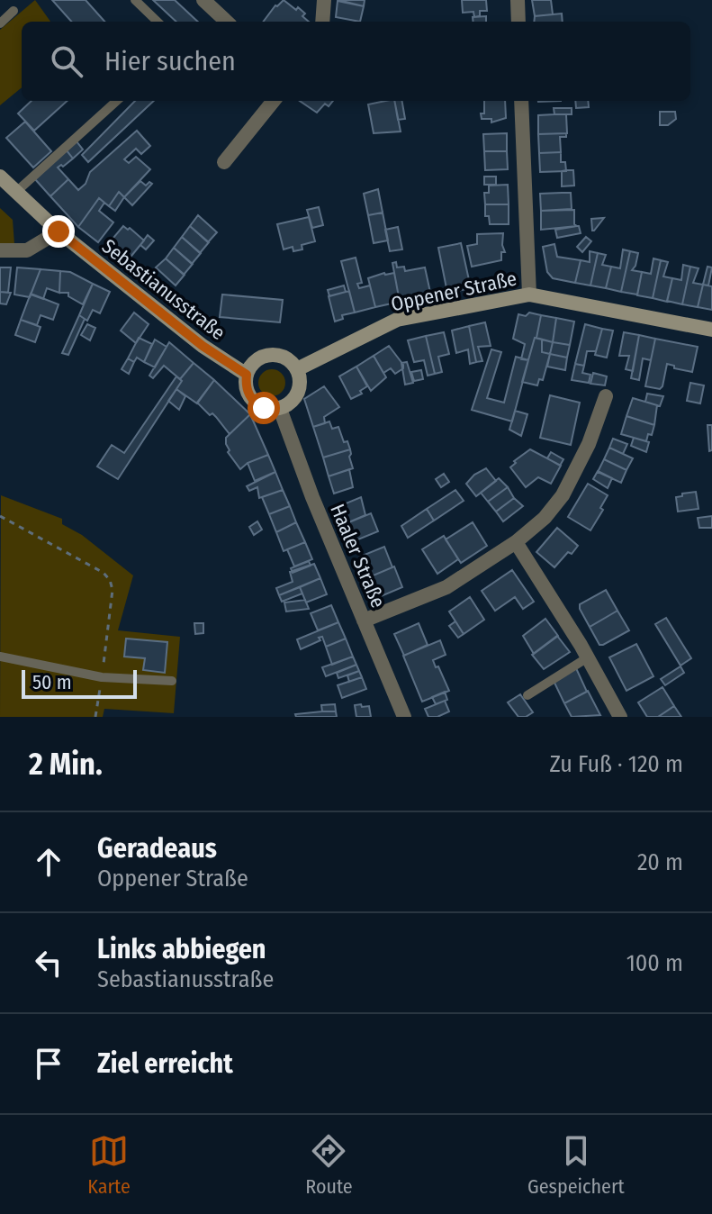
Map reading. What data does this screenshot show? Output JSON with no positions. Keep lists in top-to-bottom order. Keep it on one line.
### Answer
{"streets":{"street":["Sebastianusstraße","Oppener Straße","Haaler Straße"]},"crossings":[["Sebastianusstraße","Oppener Straße"],["Sebastianusstraße","Haaler Straße"],["Oppener Straße","Haaler Straße"]],"scale_bar":"50 m","page":{"search":"Hier suchen","scale":"50 m","heading":["2 Min.","Zu Fuß · 120 m"],"list":[["Geradeaus","Oppener Straße","20 m"],["Links abbiegen","Sebastianusstraße","100 m"],"Ziel erreicht"],"nav":["Karte","Route","Gespeichert"]}}
